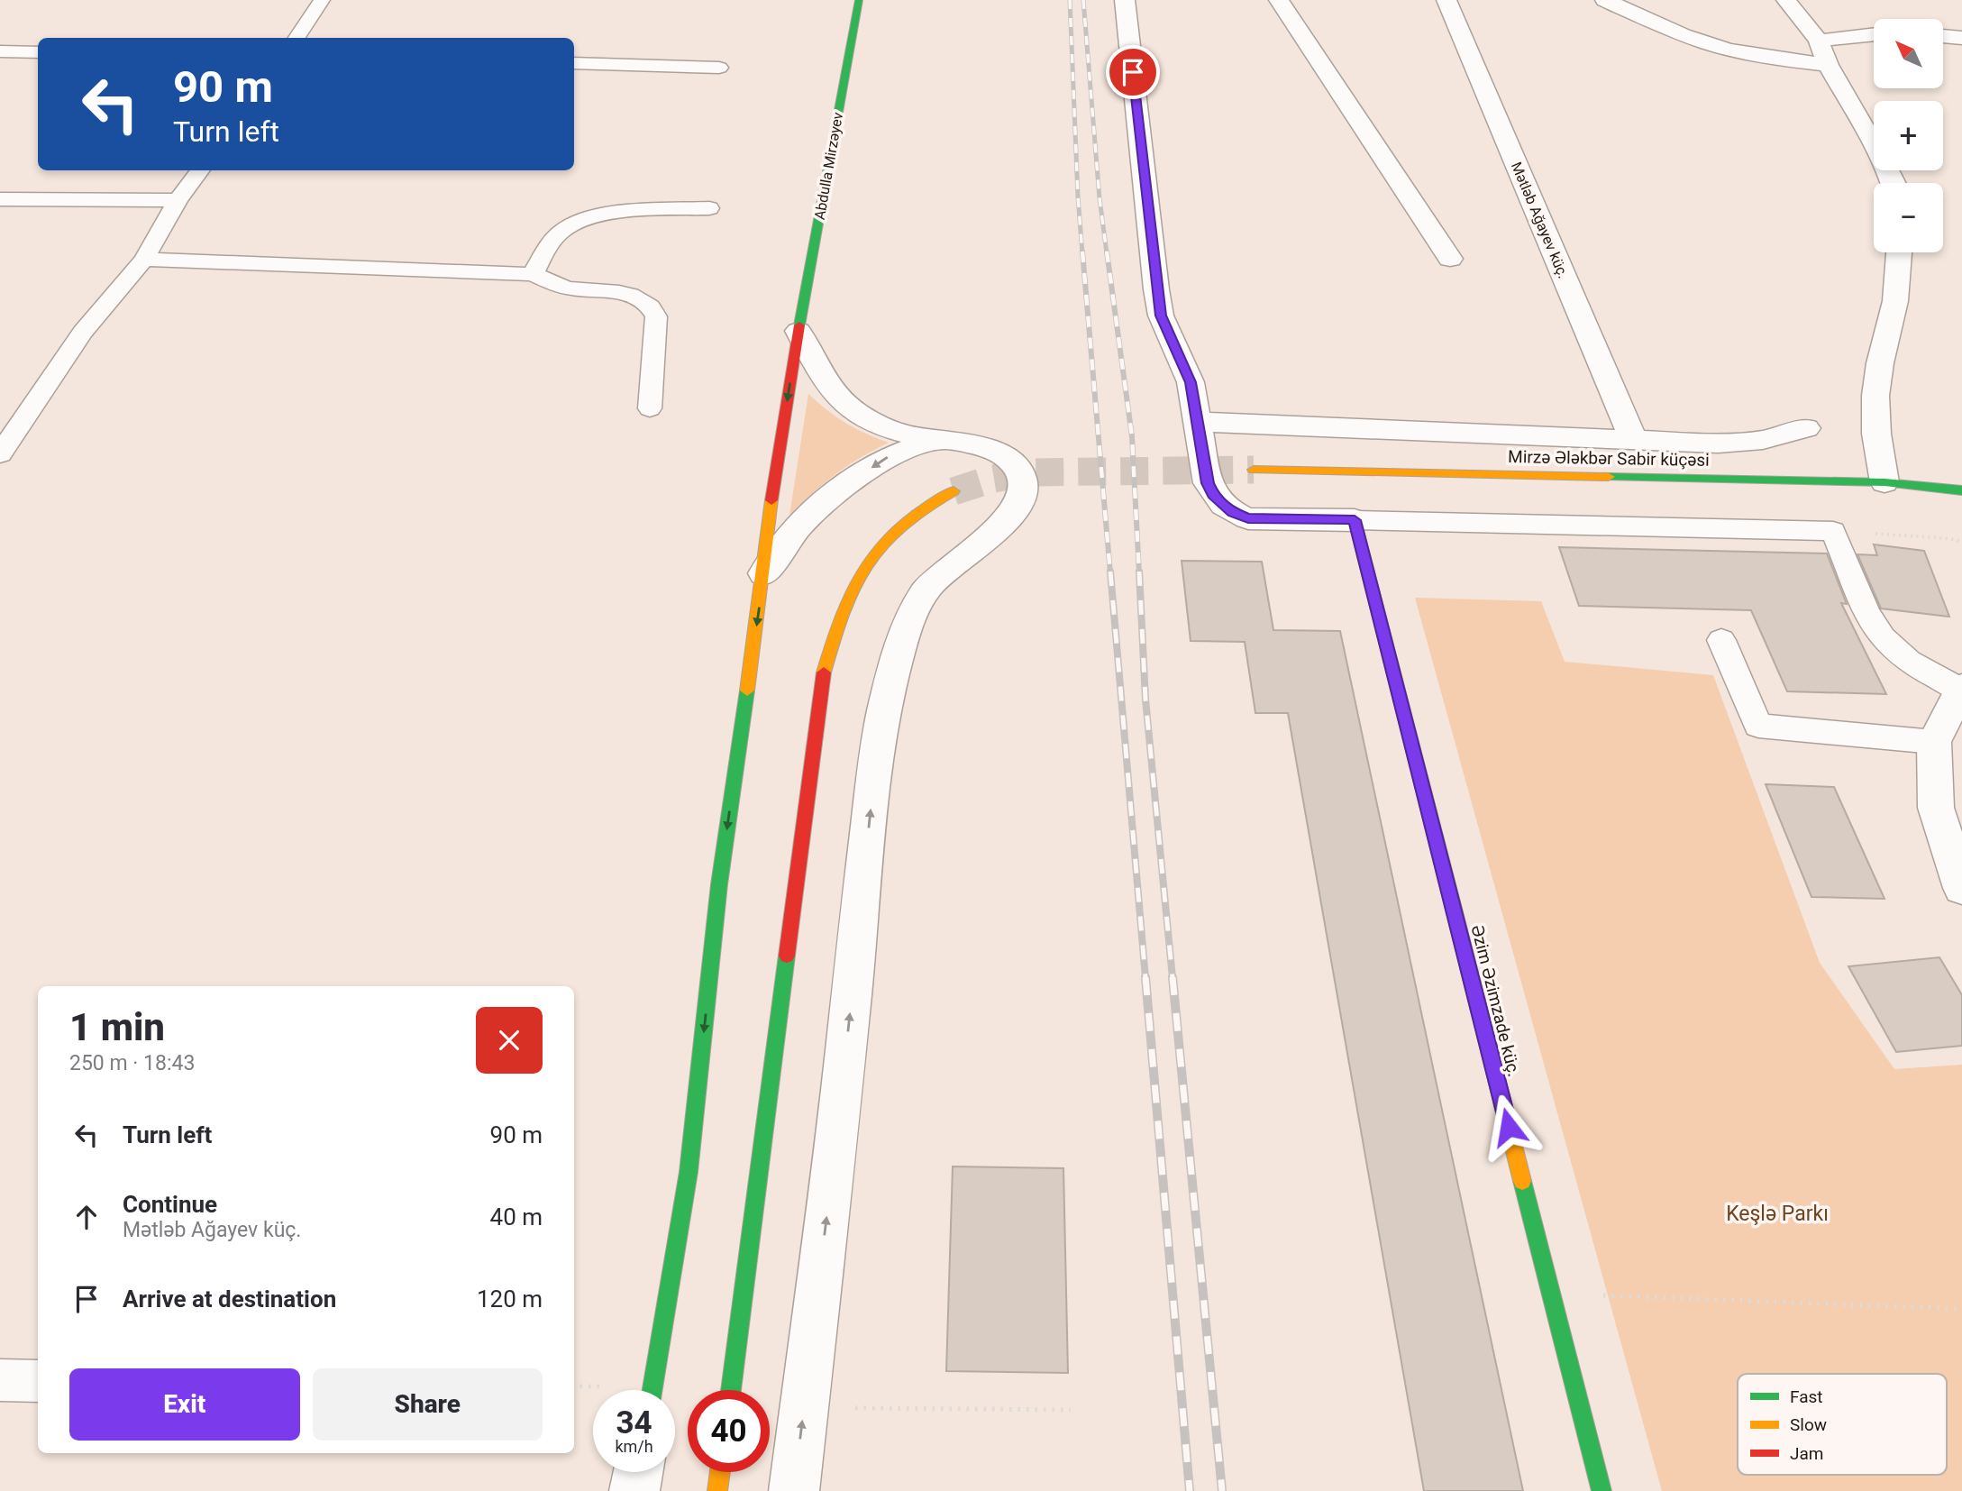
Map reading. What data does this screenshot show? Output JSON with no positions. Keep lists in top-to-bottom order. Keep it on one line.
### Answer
{"streets":{"street":["Abdulla Mirzəyev","Mətləb Ağayev küç.","Mirzə Ələkbər Sabir küçəsi","Əzim Əzimzade küç."]},"parks":["Keşlə Parkı"],"legend":["Fast","Slow","Jam"],"north":"top left","page":{"map_buttons":["+","−"],"turn":["90 m","Turn left"],"heading":["1 min","250 m · 18:43"],"list":[{"name":"Turn left","value":"90 m"},{"name":"Continue","note":"Mətləb Ağayev küç.","value":"40 m"},{"name":"Arrive at destination","value":"120 m"}],"buttons":["Exit","Share"],"speed":"34 km/h","limit":"40"}}
